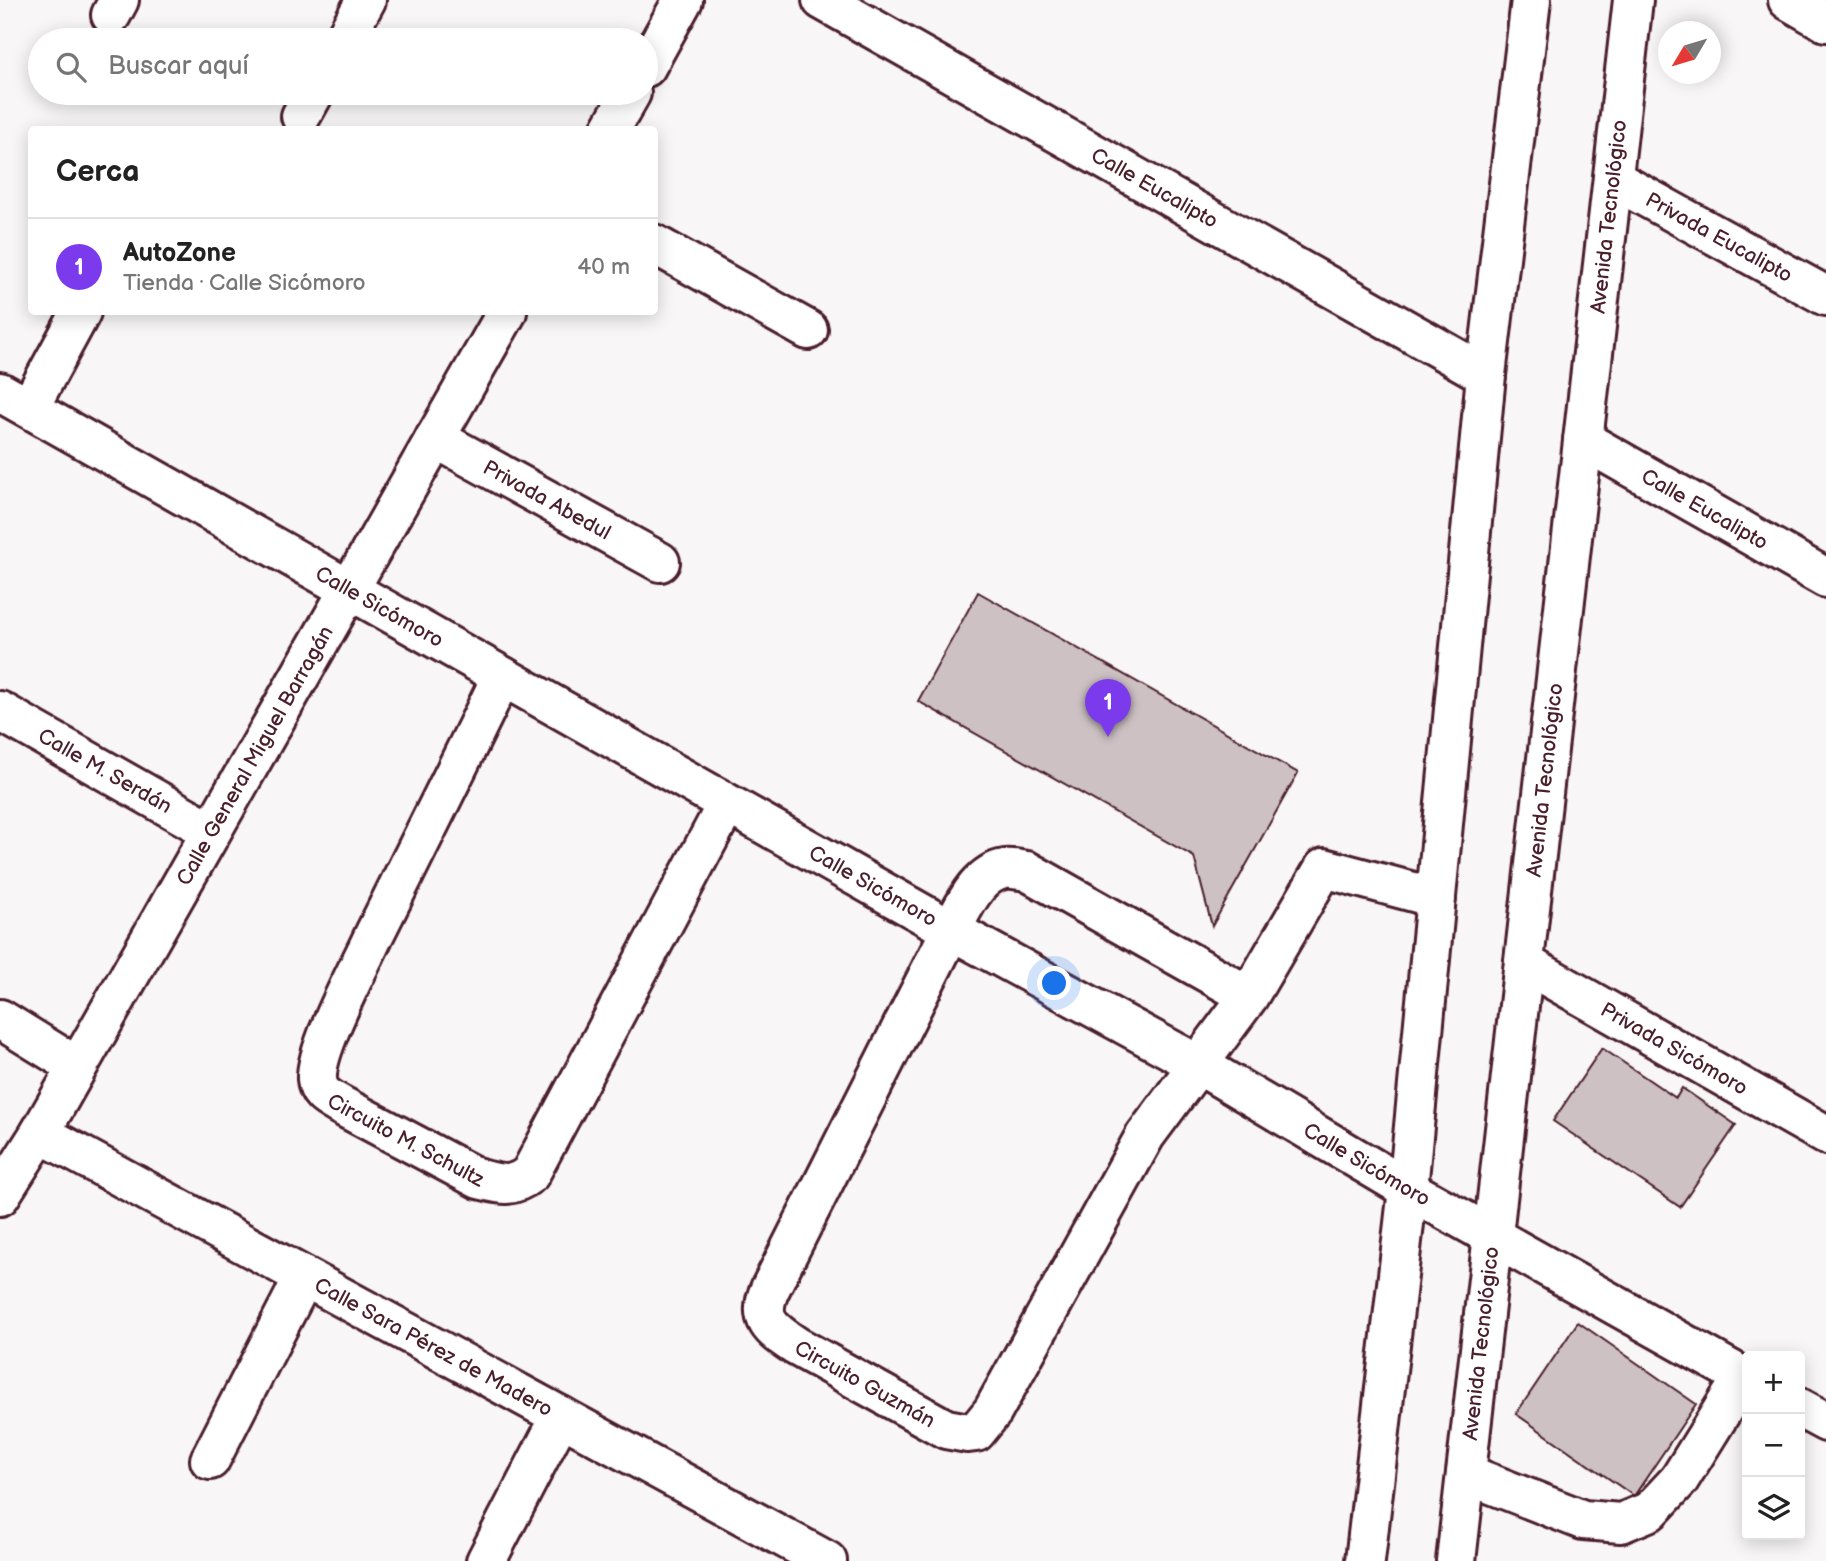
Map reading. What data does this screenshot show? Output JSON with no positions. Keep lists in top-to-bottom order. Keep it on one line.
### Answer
{"streets":{"street":["Calle Eucalipto","Avenida Tecnológico","Privada Eucalipto","Privada Abedul","Calle Sicómoro","Calle General Miguel Barragán","Calle M. Serdán","Privada Sicómoro","Circuito M. Schultz","Calle Sara Pérez de Madero","Circuito Guzmán"]},"crossings":[["Calle Eucalipto","Avenida Tecnológico"],["Avenida Tecnológico","Privada Eucalipto"],["Avenida Tecnológico","Calle Sicómoro"],["Avenida Tecnológico","Privada Sicómoro"],["Privada Abedul","Calle General Miguel Barragán"],["Calle Sicómoro","Calle General Miguel Barragán"],["Calle Sicómoro","Circuito M. Schultz"],["Calle Sicómoro","Circuito Guzmán"],["Calle General Miguel Barragán","Calle M. Serdán"],["Calle General Miguel Barragán","Calle Sara Pérez de Madero"]],"north":"bottom left","page":{"search":"Buscar aquí","heading":"Cerca","list":[{"mark":"1","name":"AutoZone","note":"Tienda · Calle Sicómoro","value":"40 m"}],"pins":"1","map_buttons":["+","−"]}}
